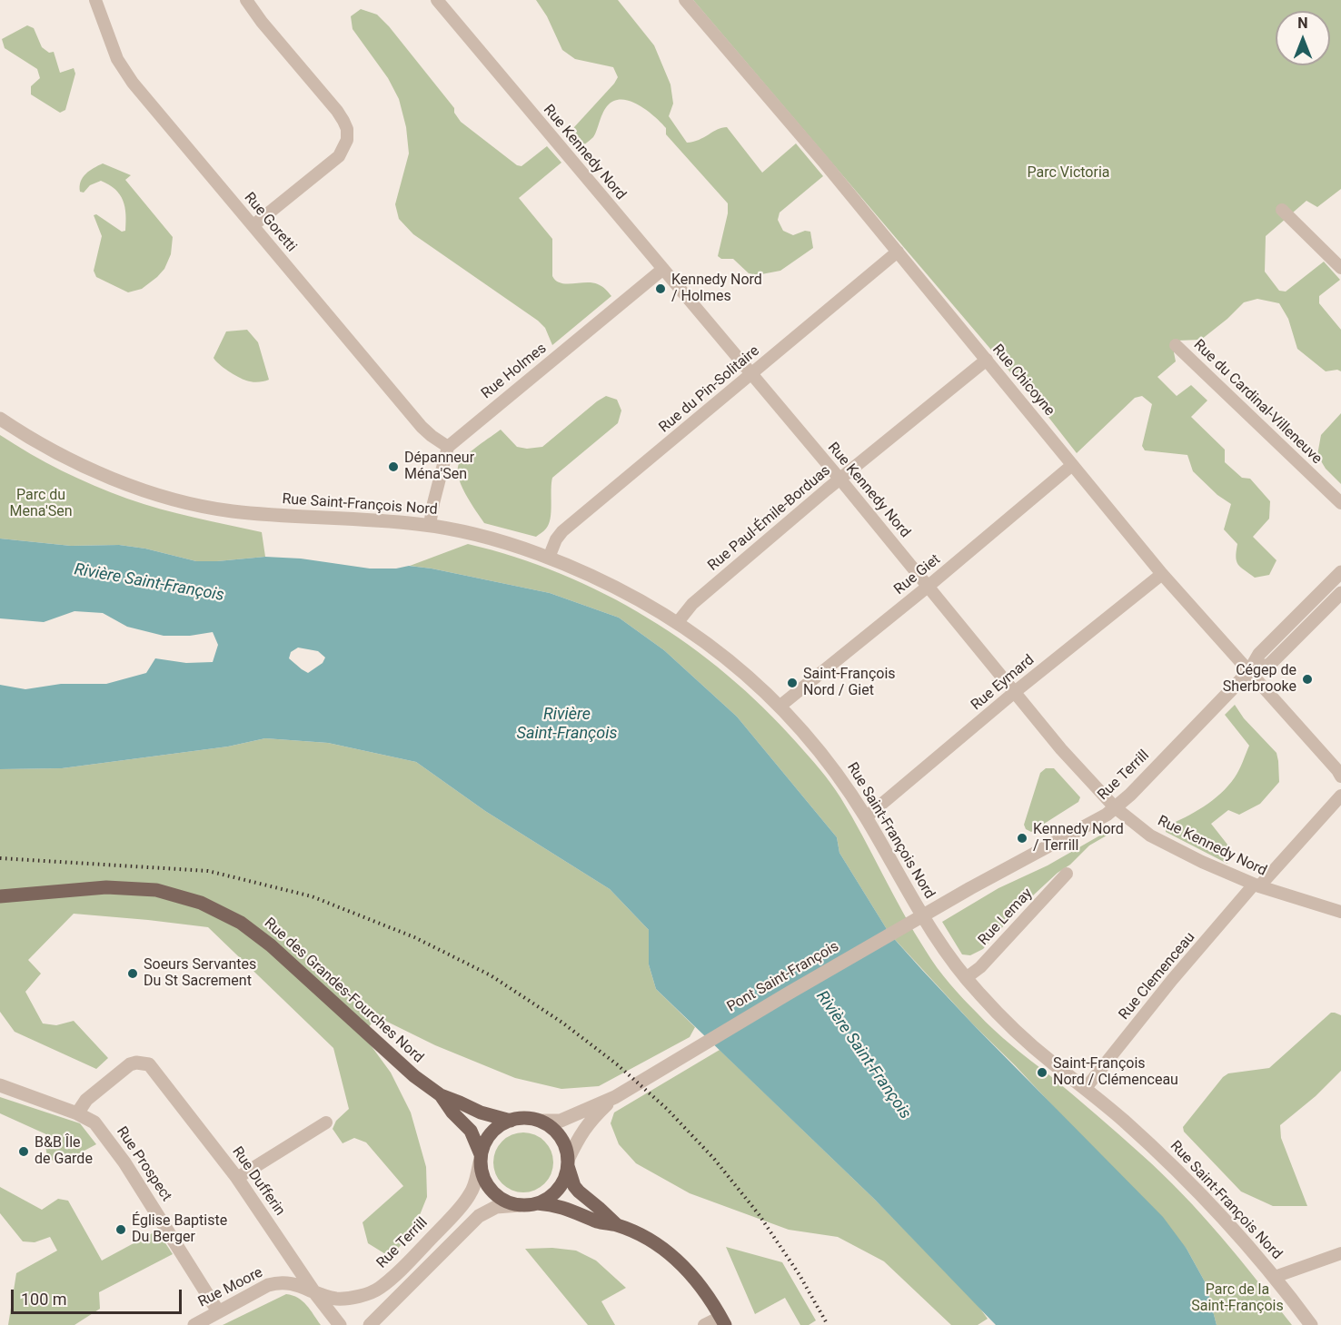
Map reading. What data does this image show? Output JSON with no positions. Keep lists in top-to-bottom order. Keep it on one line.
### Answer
{"streets":{"main road":["Rue des Grandes-Fourches Nord"],"street":["Rue Kennedy Nord","Rue Goretti","Rue Holmes","Rue Chicoyne","Rue du Pin-Solitaire","Rue du Cardinal-Villeneuve","Rue Saint-François Nord","Rue Paul-Émile-Borduas","Rue Giet","Rue Eymard","Rue Terrill","Rue Lemay","Rue Clemenceau","Pont Saint-François","Rue Prospect","Rue Dufferin","Rue Moore"]},"crossings":[["Rue Kennedy Nord","Rue Holmes"],["Rue Kennedy Nord","Rue du Pin-Solitaire"],["Rue Kennedy Nord","Rue Paul-Émile-Borduas"],["Rue Kennedy Nord","Rue Giet"],["Rue Kennedy Nord","Rue Eymard"],["Rue Kennedy Nord","Rue Terrill"],["Rue Kennedy Nord","Rue Clemenceau"],["Rue Goretti","Rue Holmes"],["Rue Chicoyne","Rue du Pin-Solitaire"],["Rue Chicoyne","Rue Paul-Émile-Borduas"],["Rue Chicoyne","Rue Giet"],["Rue Chicoyne","Rue Eymard"],["Rue Chicoyne","Rue Terrill"],["Rue du Pin-Solitaire","Rue Saint-François Nord"],["Rue Saint-François Nord","Rue Paul-Émile-Borduas"],["Rue Saint-François Nord","Rue Giet"],["Rue Saint-François Nord","Rue Eymard"],["Rue Saint-François Nord","Rue Lemay"],["Rue Saint-François Nord","Rue Clemenceau"],["Rue Terrill","Pont Saint-François"],["Rue Terrill","Rue des Grandes-Fourches Nord"],["Rue Terrill","Rue Dufferin"],["Rue Terrill","Rue Moore"],["Rue Prospect","Rue Dufferin"],["Rue Prospect","Rue Moore"],["Rue Dufferin","Rue Moore"]],"water":["Rivière Saint-François"],"parks":["Parc Victoria","Parc du Mena'Sen","Parc de la Saint-François"],"places":["Kennedy Nord / Holmes","Dépanneur Ména'Sen","Cégep de Sherbrooke","Saint-François Nord / Giet","Kennedy Nord / Terrill","Soeurs Servantes Du St Sacrement","Saint-François Nord / Clémenceau","B&B Île de Garde","Église Baptiste Du Berger"],"scale_bar":"100 m","north":"top"}
